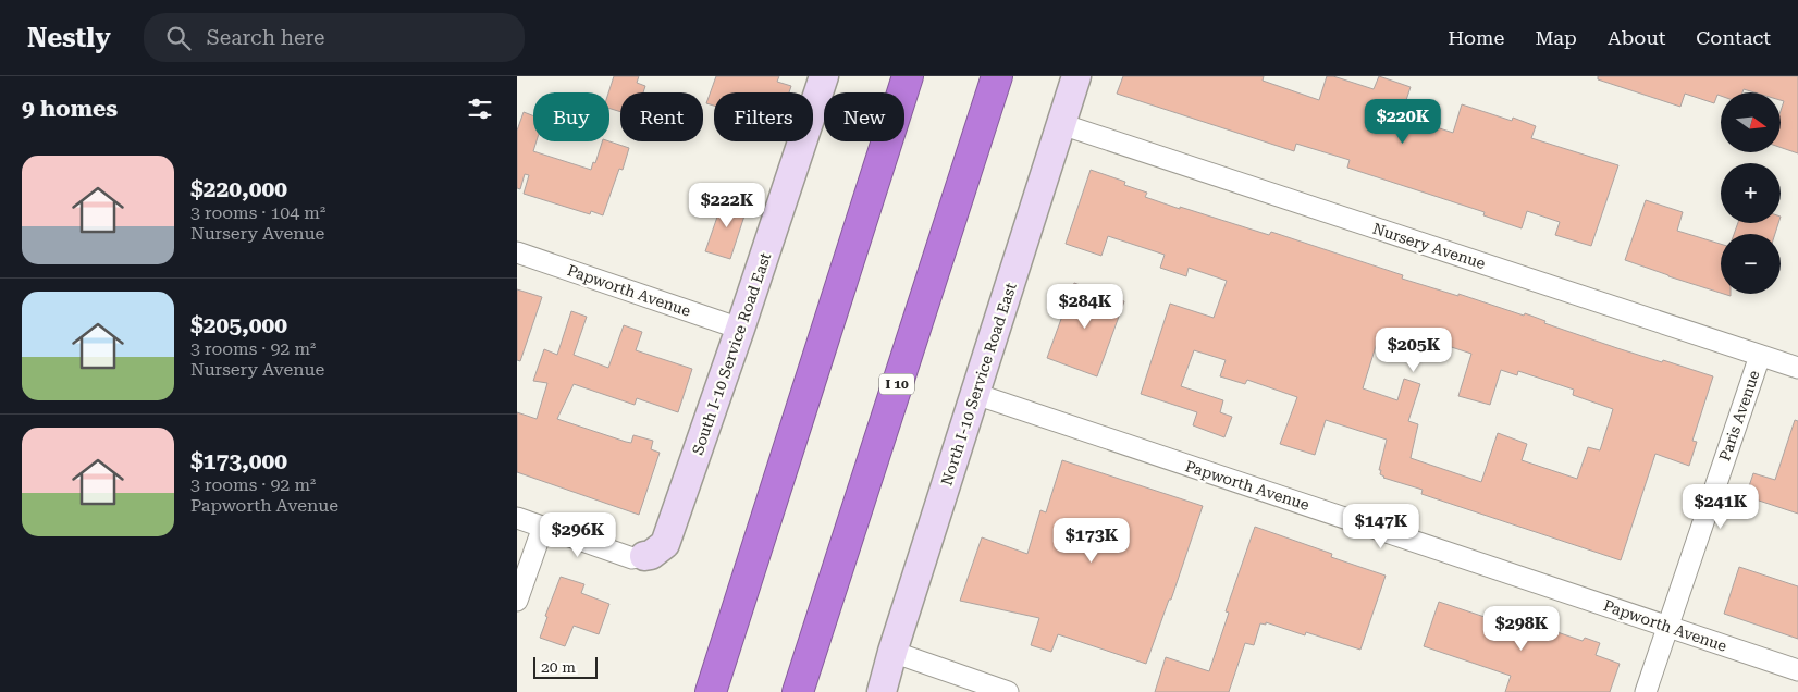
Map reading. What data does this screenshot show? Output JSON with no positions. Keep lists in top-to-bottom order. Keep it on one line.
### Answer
{"streets":{"highway":["I 10"],"street":["Nursery Avenue","Papworth Avenue","South I-10 Service Road East","North I-10 Service Road East","Paris Avenue"]},"crossings":[["Nursery Avenue","North I-10 Service Road East"],["Nursery Avenue","Paris Avenue"],["Papworth Avenue","South I-10 Service Road East"],["Papworth Avenue","North I-10 Service Road East"],["Papworth Avenue","Paris Avenue"]],"scale_bar":"20 m","north":"right","page":{"header":"Nestly","search":"Search here","nav":["Home","Map","About","Contact"],"heading":"9 homes","map_buttons":["+","−"],"chip":["Buy","Rent","Filters","New"],"price":["$220K","$222K","$284K","$205K","$241K","$147K","$296K","$173K","$298K"],"list":[{"name":"$220,000","note":"3 rooms · 104 m² · Nursery Avenue"},{"name":"$205,000","note":"3 rooms · 92 m² · Nursery Avenue"},{"name":"$173,000","note":"3 rooms · 92 m² · Papworth Avenue"}],"scale":"20 m"}}
